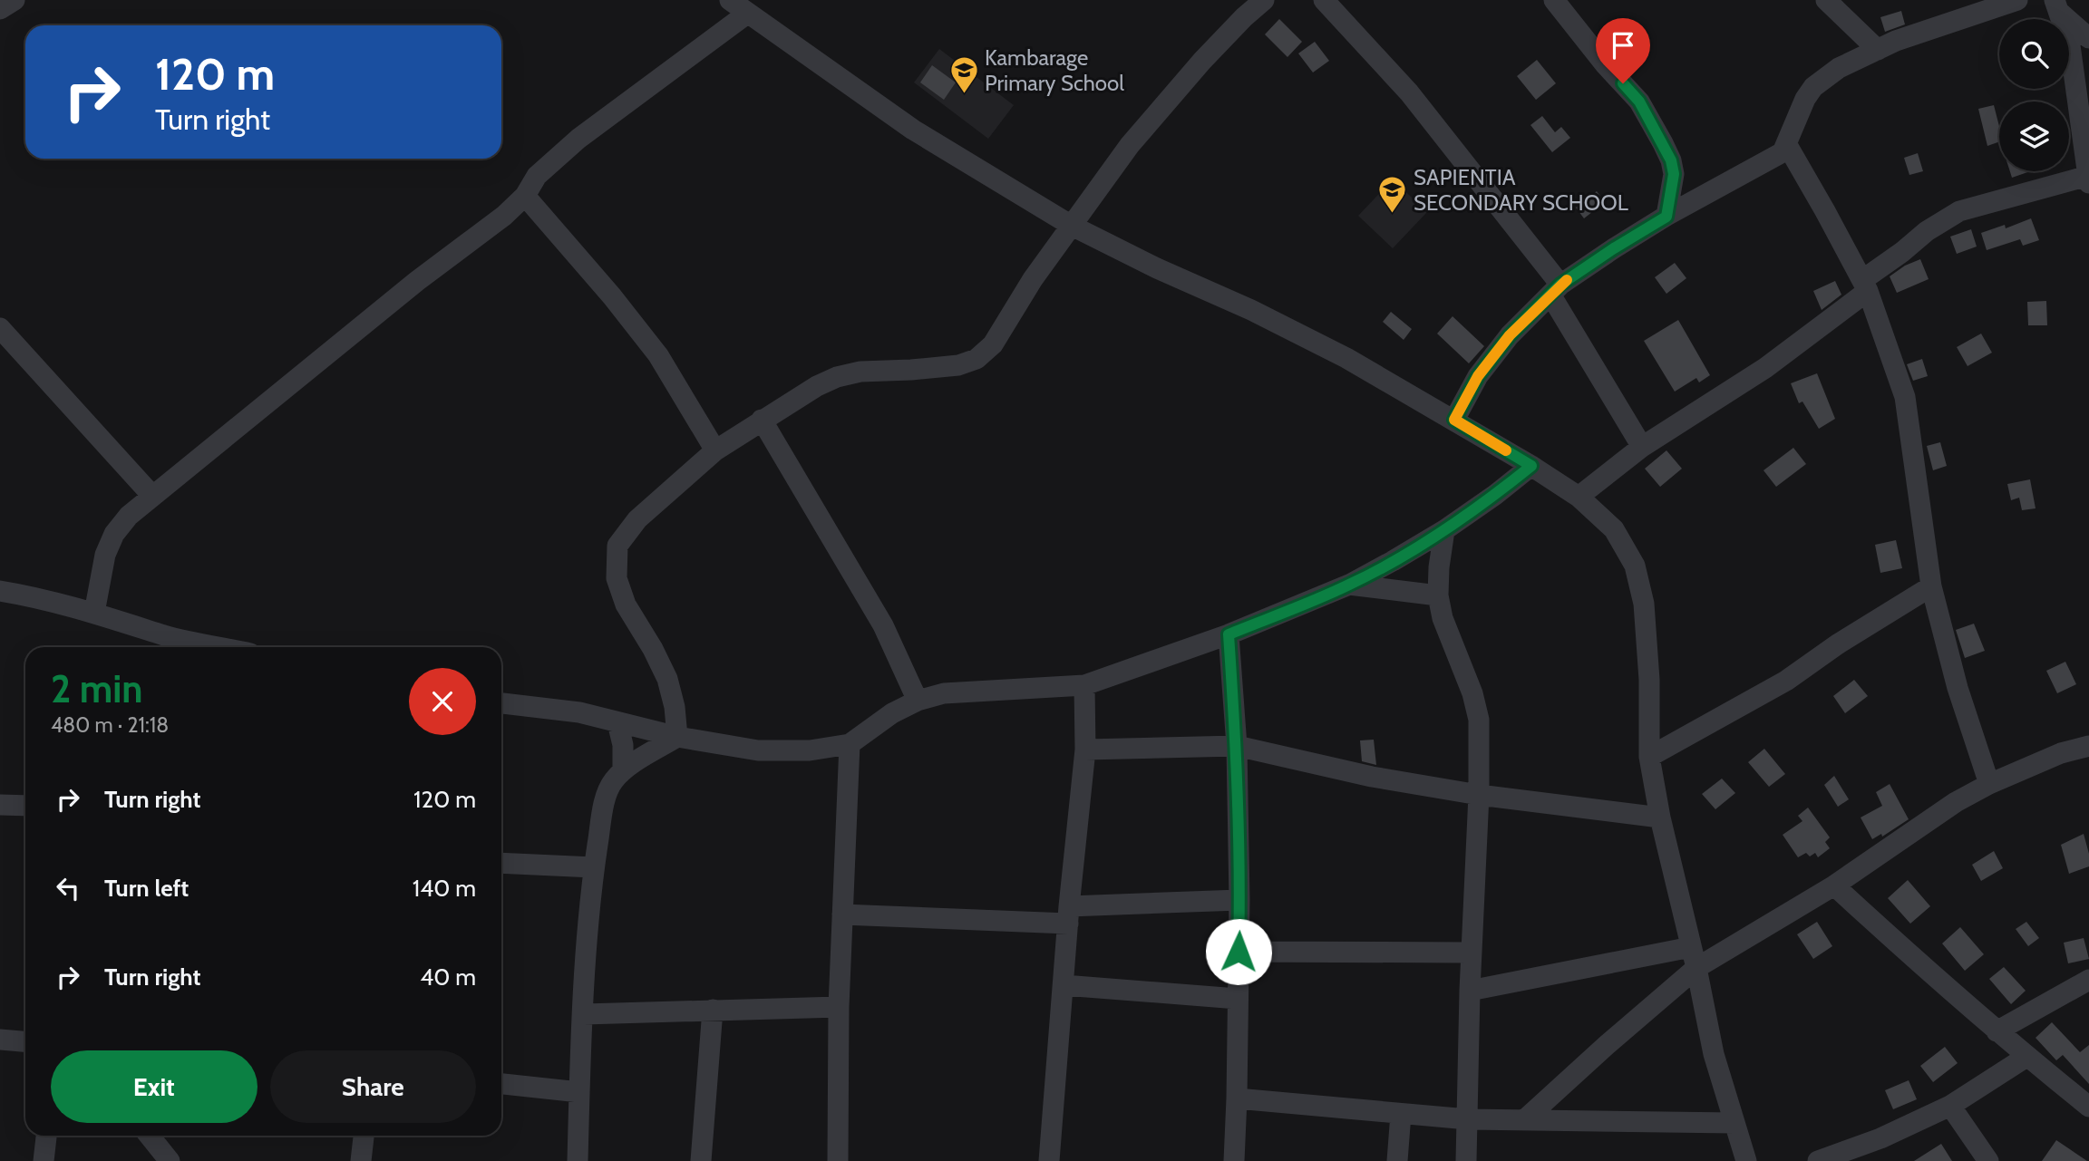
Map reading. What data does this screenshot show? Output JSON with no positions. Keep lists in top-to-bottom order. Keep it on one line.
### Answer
{"places":{"school or university":["Kambarage Primary School","SAPIENTIA SECONDARY SCHOOL"]},"page":{"turn":["120 m","Turn right"],"heading":["2 min","480 m · 21:18"],"list":[{"name":"Turn right","value":"120 m"},{"name":"Turn left","value":"140 m"},{"name":"Turn right","value":"40 m"}],"buttons":["Exit","Share"]}}
